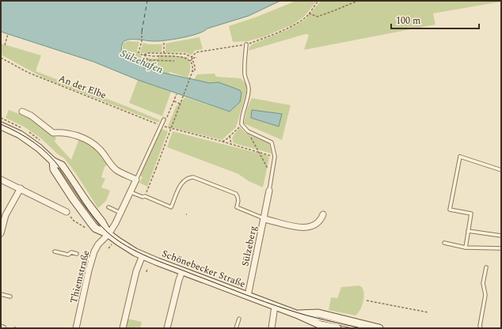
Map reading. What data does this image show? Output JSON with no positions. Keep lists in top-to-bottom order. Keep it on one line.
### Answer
{"streets":{"main road":["Schönebecker Straße"],"street":["Sülzeberg","Thiemstraße"],"path":["An der Elbe"]},"crossings":[["Sülzeberg","Schönebecker Straße"],["Schönebecker Straße","Thiemstraße"]],"water":["Sülzehafen"],"scale_bar":"100 m"}
